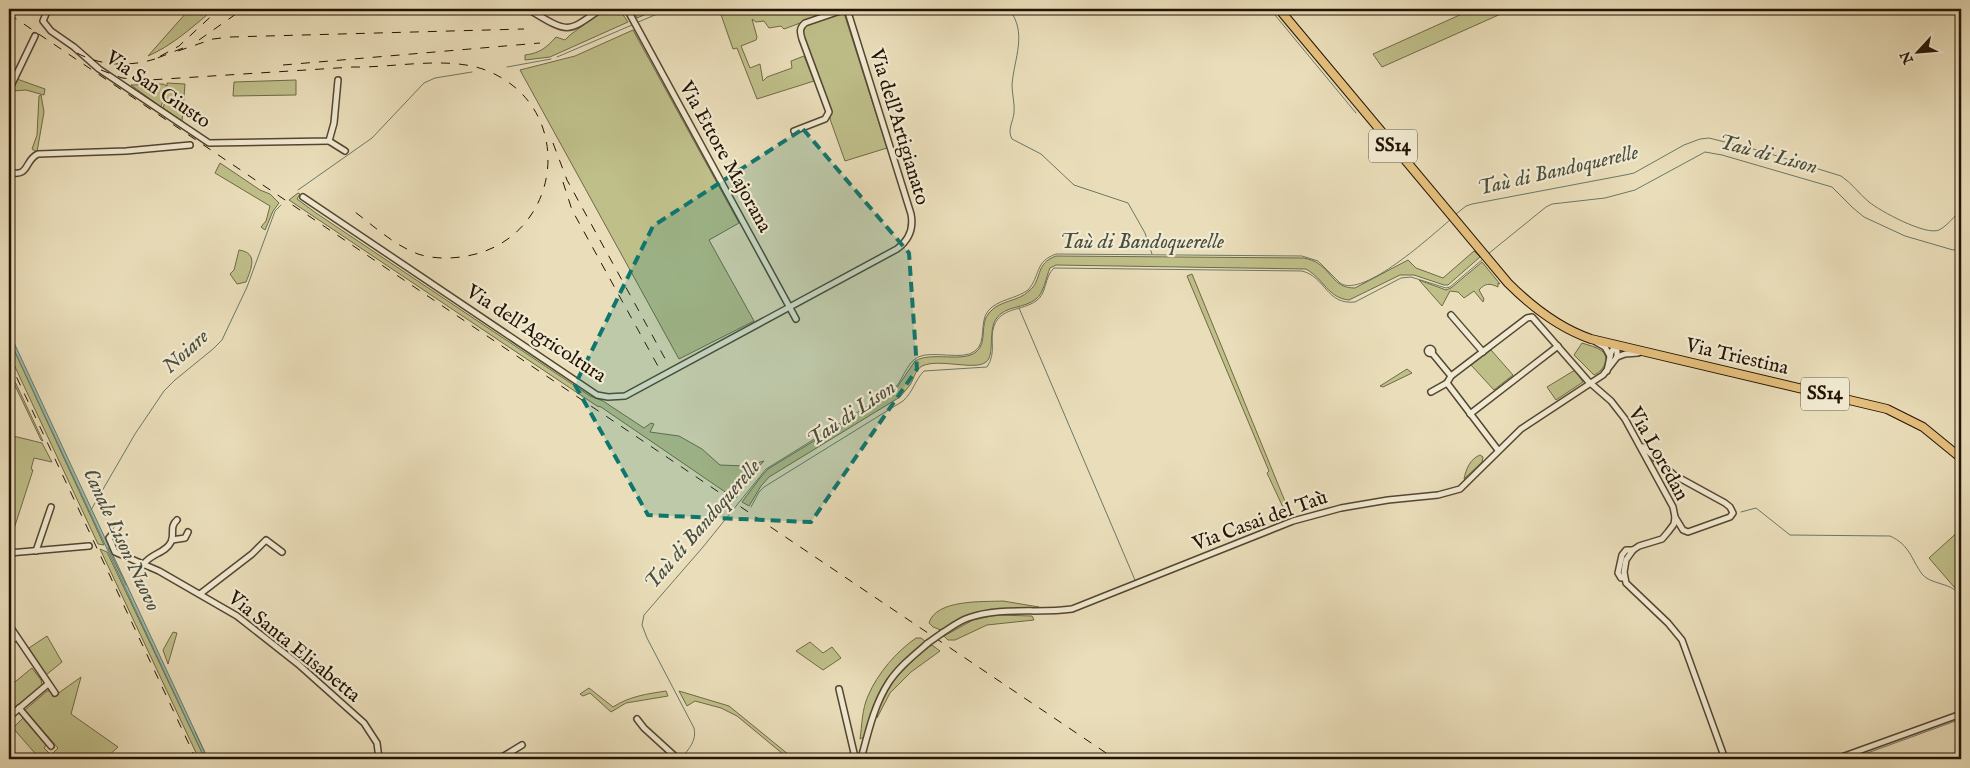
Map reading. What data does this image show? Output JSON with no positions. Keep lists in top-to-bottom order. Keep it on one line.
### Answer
{"streets":{"main road":["SS14","Via Triestina"],"street":["Via San Giusto","Via dell'Artigianato","Via Ettore Majorana","Via dell'Agricoltura","Via Loredan","Via Casai del Taù","Via Santa Elisabetta"]},"crossings":[["Via dell'Artigianato","Via Ettore Majorana"],["Via dell'Artigianato","Via dell'Agricoltura"],["Via Ettore Majorana","Via dell'Agricoltura"],["Via Loredan","Via Casai del Taù"]],"water":["Taù di Lison","Taù di Bandoquerelle","Noiare","Canale Lison Nuovo"],"north":"bottom left"}
